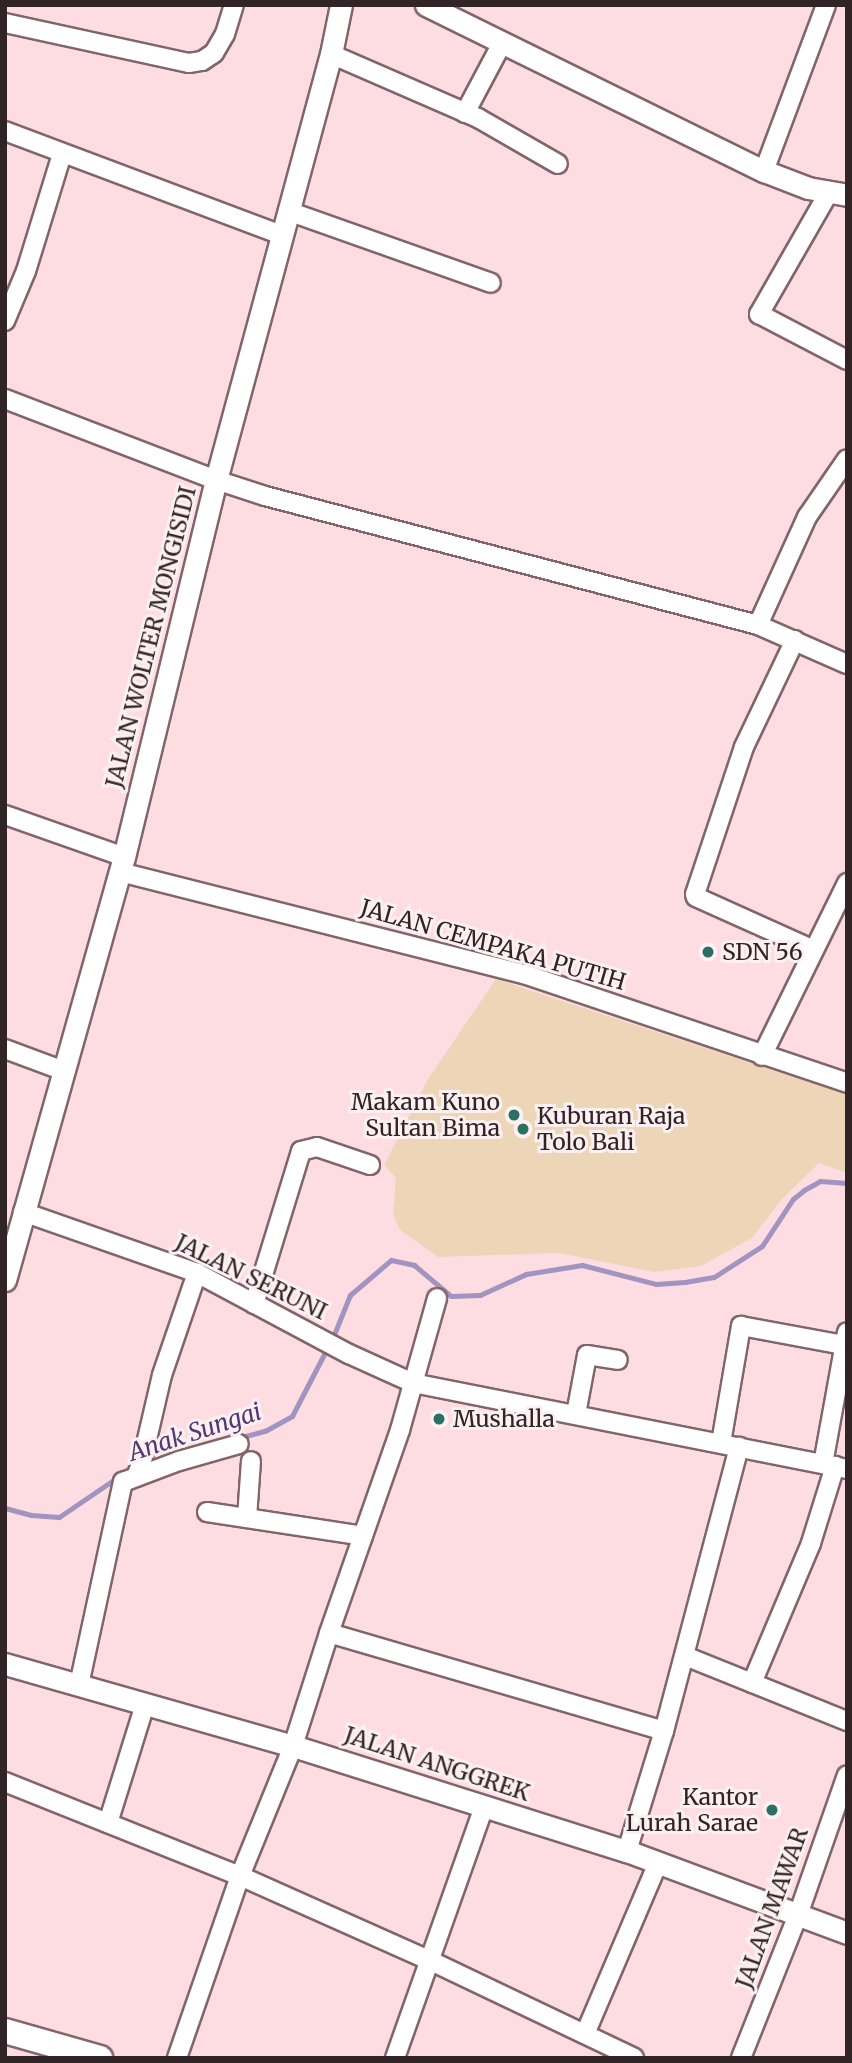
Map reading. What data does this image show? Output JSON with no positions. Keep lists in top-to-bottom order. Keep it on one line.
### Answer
{"streets":{"street":["JALAN WOLTER MONGISIDI","JALAN CEMPAKA PUTIH","JALAN SERUNI","JALAN ANGGREK","JALAN MAWAR"]},"crossings":[["JALAN WOLTER MONGISIDI","JALAN CEMPAKA PUTIH"],["JALAN WOLTER MONGISIDI","JALAN SERUNI"],["JALAN ANGGREK","JALAN MAWAR"]],"water":["Anak Sungai"],"places":["SDN 56","Makam Kuno Sultan Bima","Kuburan Raja Tolo Bali","Mushalla","Kantor Lurah Sarae"]}
